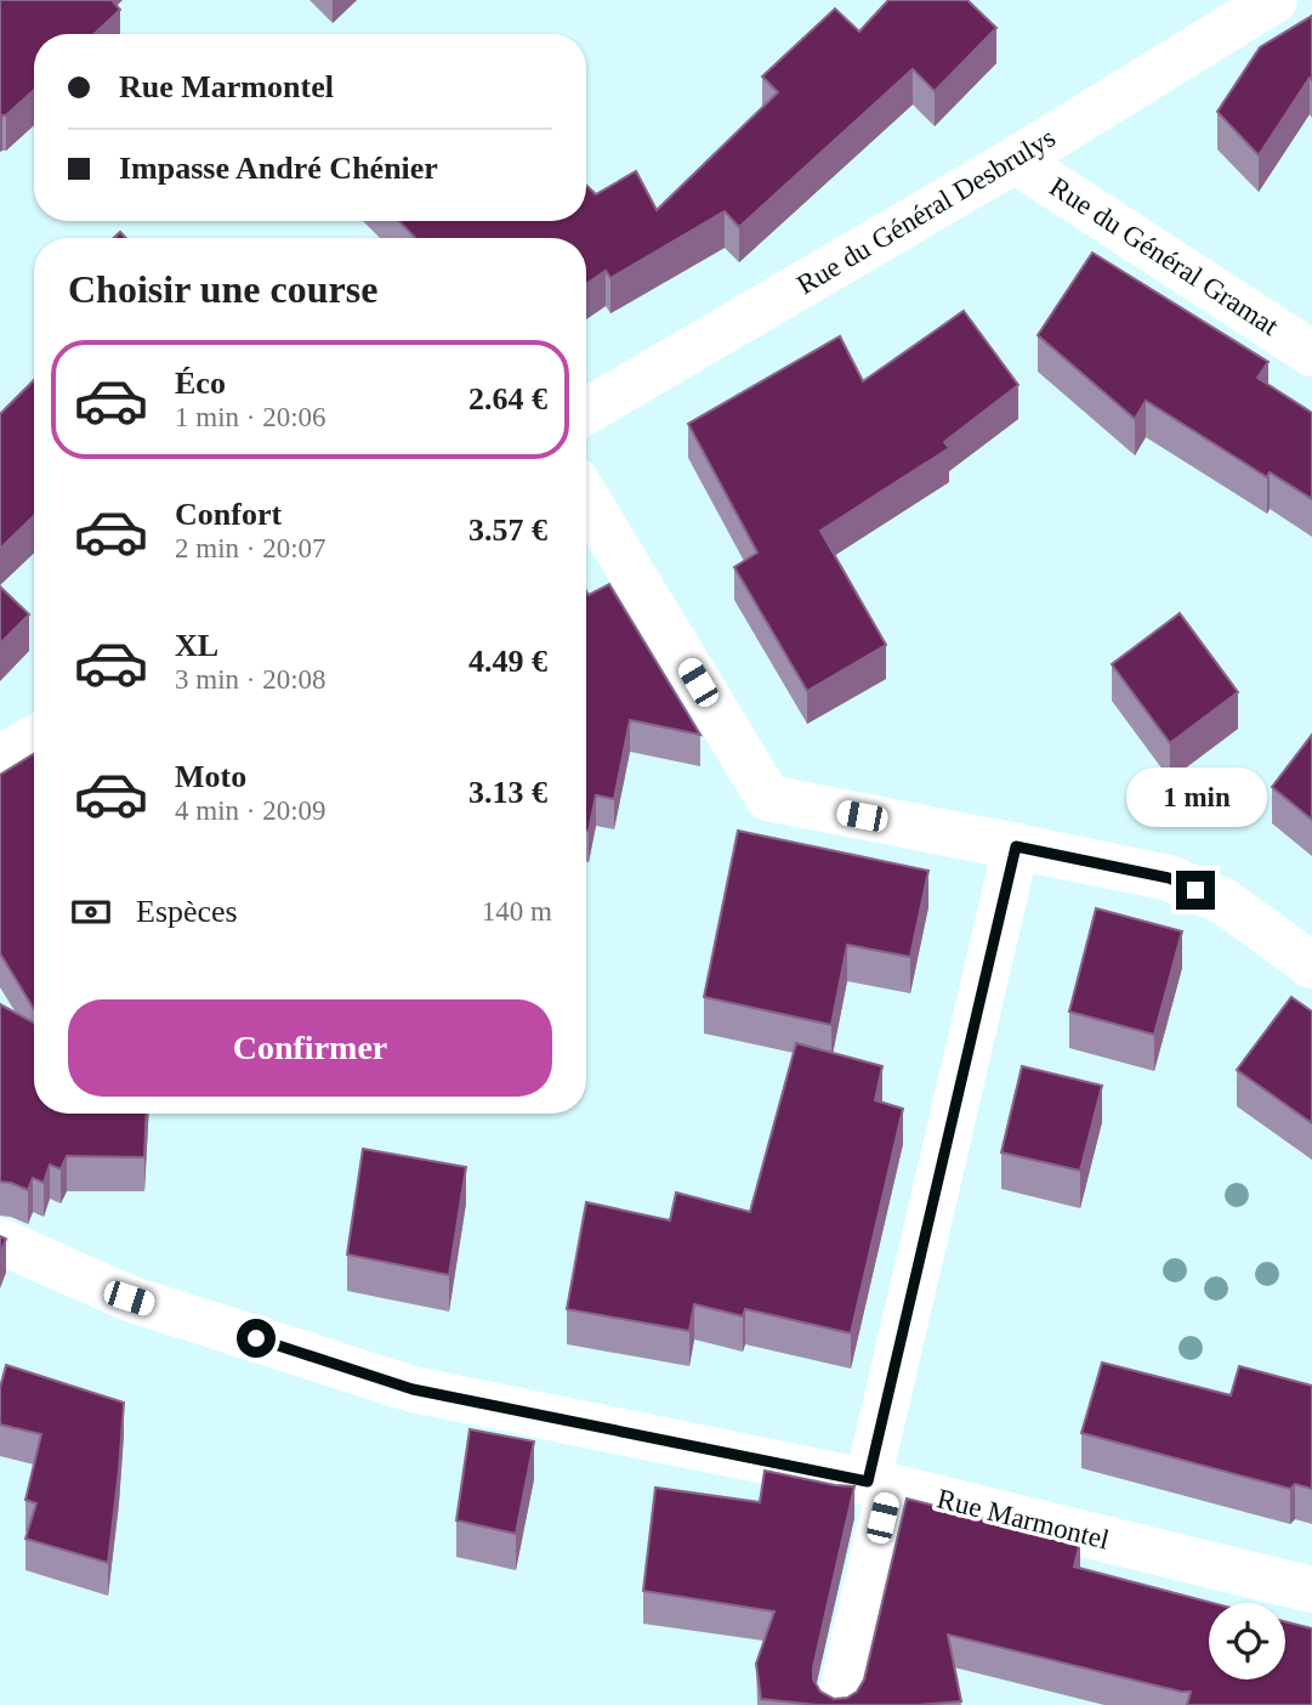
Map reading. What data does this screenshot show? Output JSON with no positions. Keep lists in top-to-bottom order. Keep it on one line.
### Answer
{"streets":{"street":["Rue du Général Desbrulys","Rue du Général Gramat","Rue Marmontel"]},"crossings":[["Rue du Général Desbrulys","Rue du Général Gramat"]],"page":{"banner":["Rue Marmontel","Impasse André Chénier"],"heading":"Choisir une course","list":[{"name":"Éco","note":"1 min · 20:06","value":"2.64 €"},{"name":"Confort","note":"2 min · 20:07","value":"3.57 €"},{"name":"XL","note":"3 min · 20:08","value":"4.49 €"},{"name":"Moto","note":"4 min · 20:09","value":"3.13 €"}],"bubble":"1 min","pay":["Espèces","140 m"],"buttons":"Confirmer"}}
